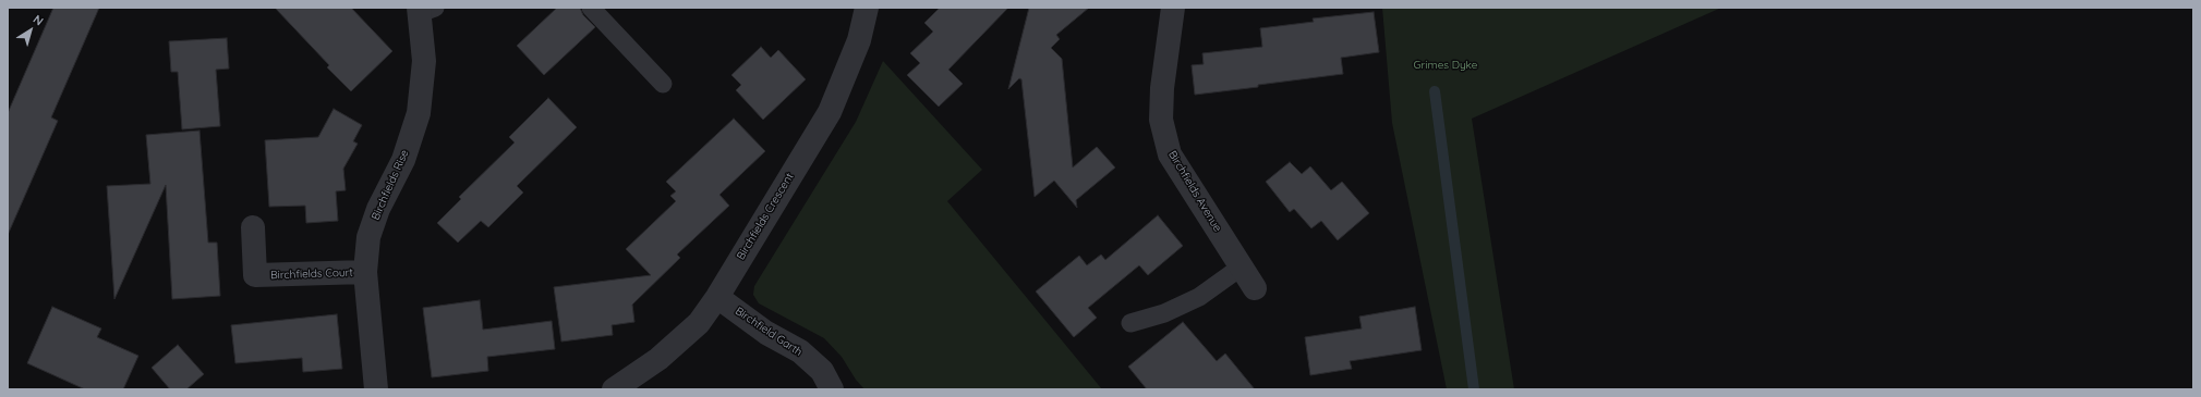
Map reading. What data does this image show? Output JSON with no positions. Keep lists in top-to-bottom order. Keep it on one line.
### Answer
{"streets":{"street":["Birchfields Rise","Birchfields Avenue","Birchfields Crescent","Birchfields Court","Birchfield Garth"]},"crossings":[["Birchfields Rise","Birchfields Court"],["Birchfields Crescent","Birchfield Garth"]],"parks":["Grimes Dyke"],"north":"top right"}
